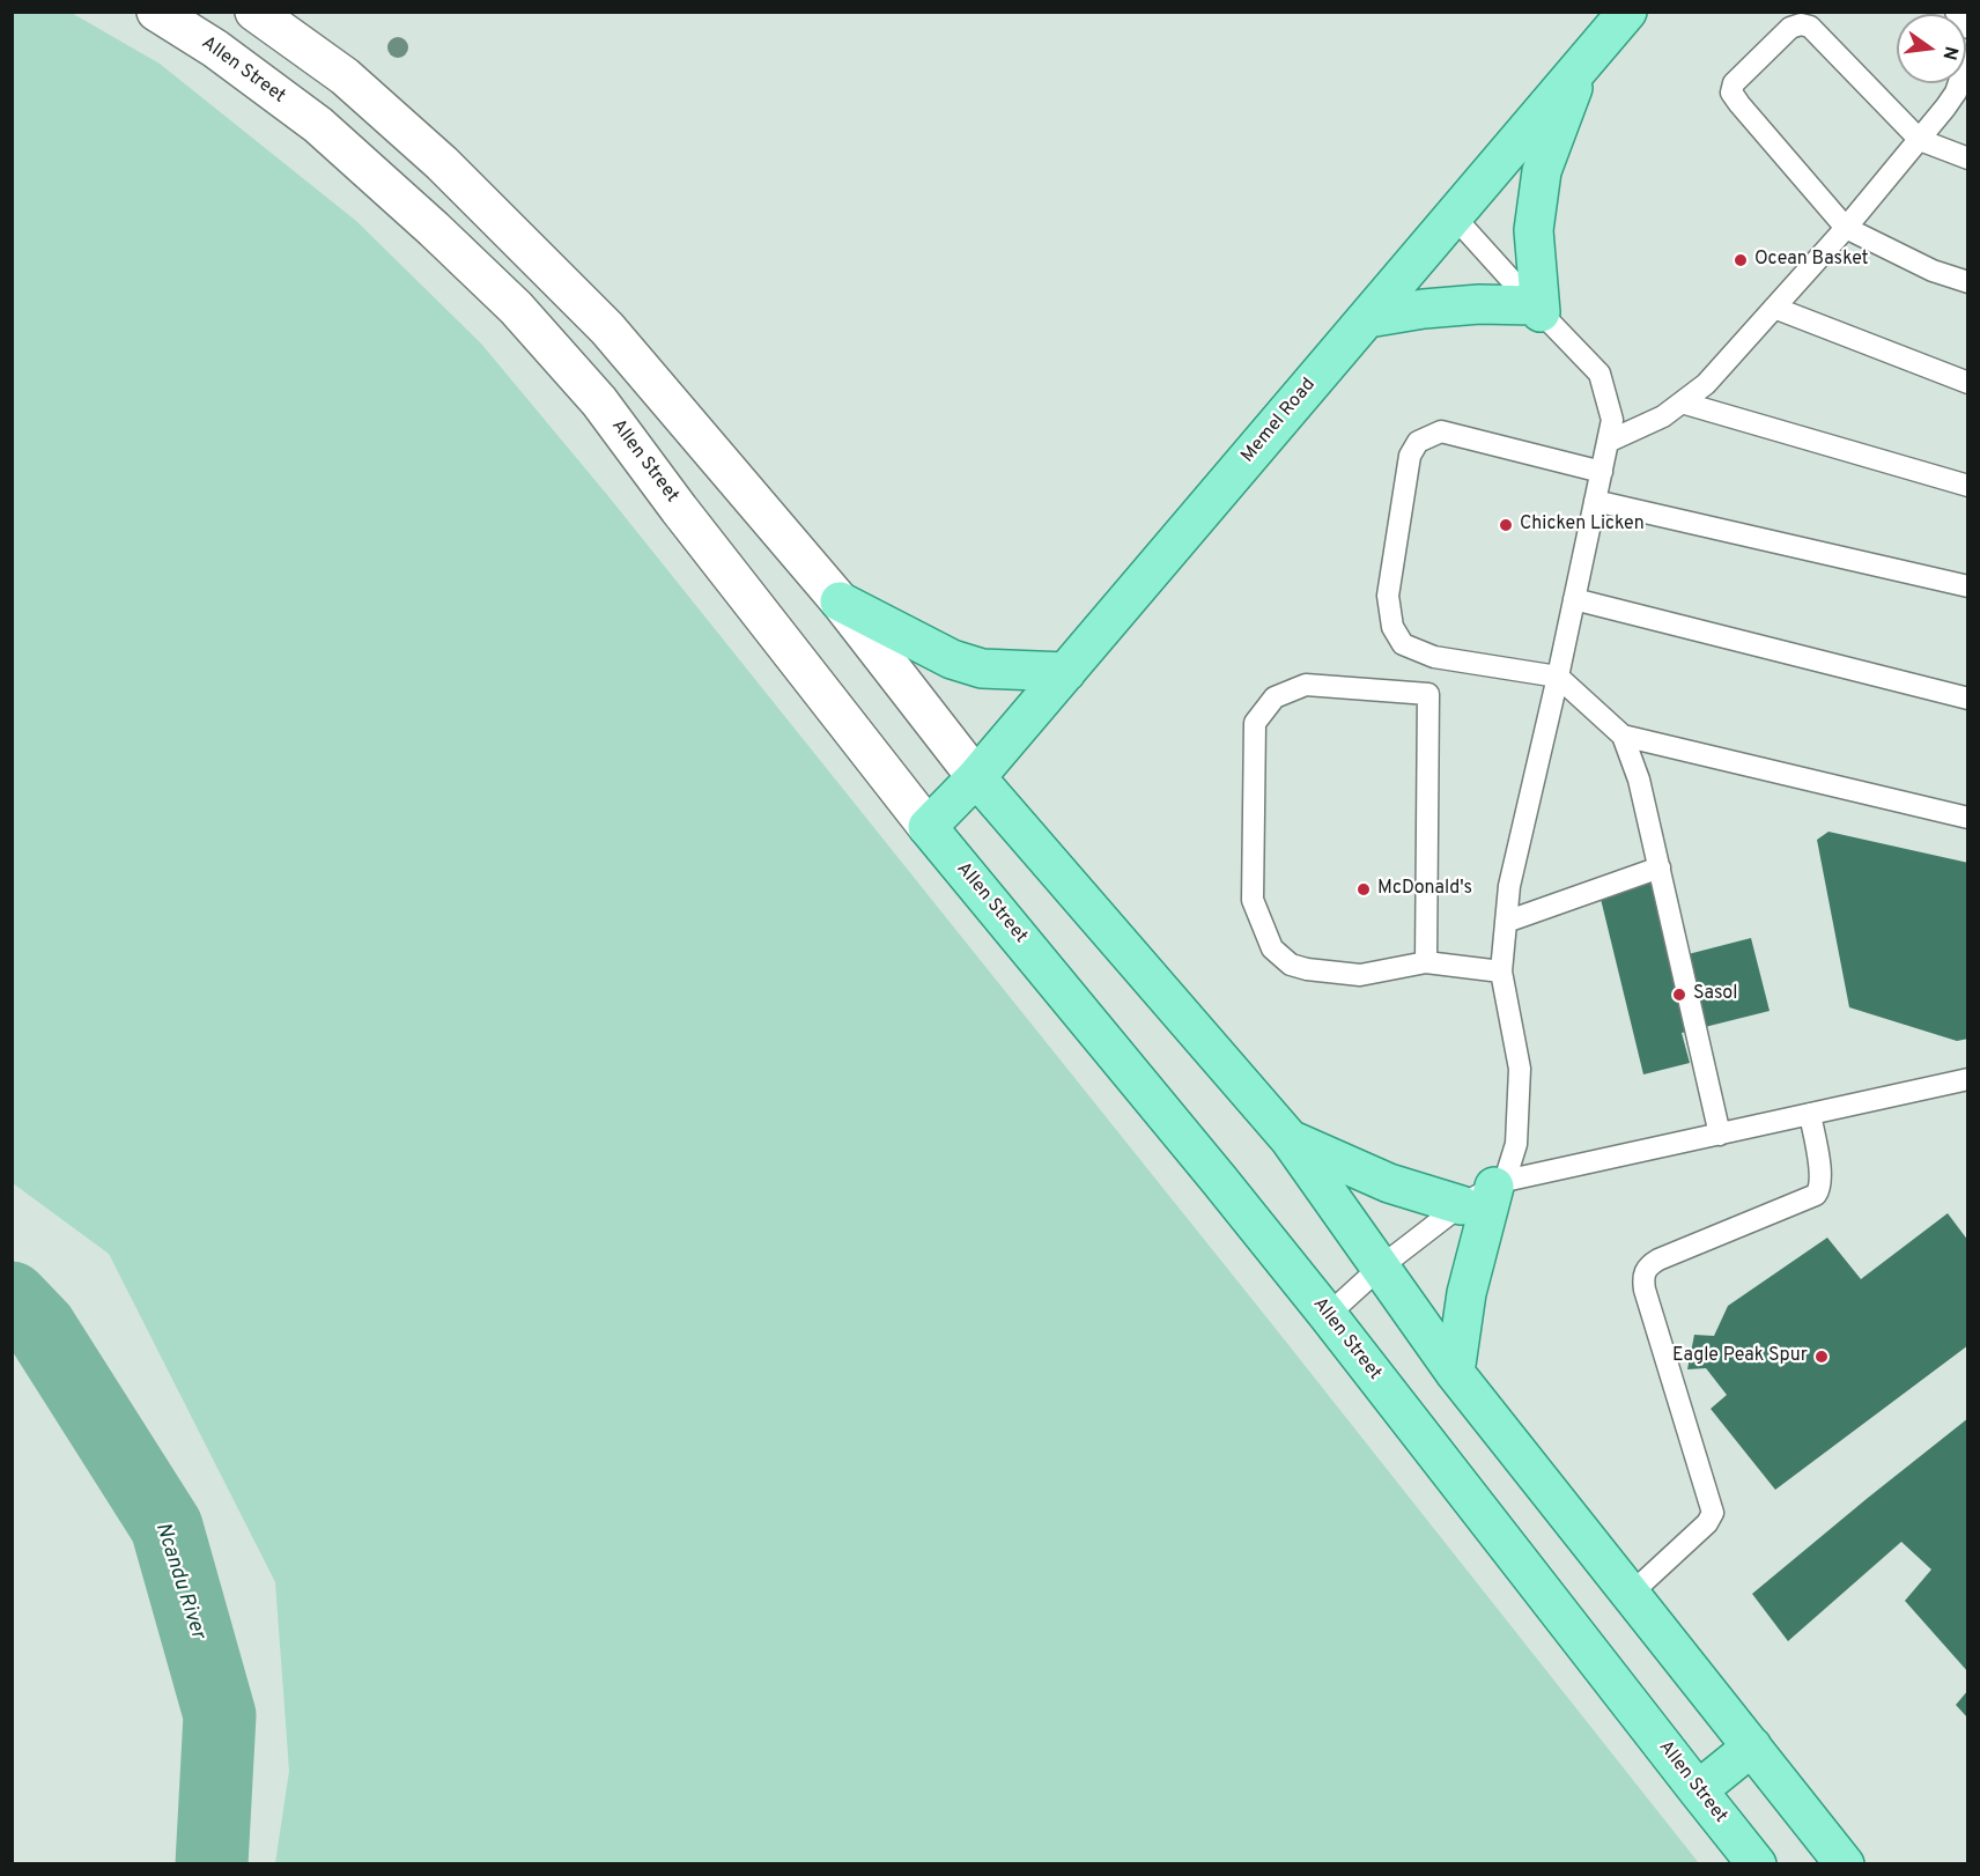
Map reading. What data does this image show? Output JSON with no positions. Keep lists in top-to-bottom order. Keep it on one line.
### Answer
{"streets":{"main road":["Allen Street","Memel Road"]},"crossings":[["Allen Street","Memel Road"]],"water":["Ncandu River"],"places":["Ocean Basket","Chicken Licken","McDonald's","Sasol","Eagle Peak Spur"],"north":"right"}
